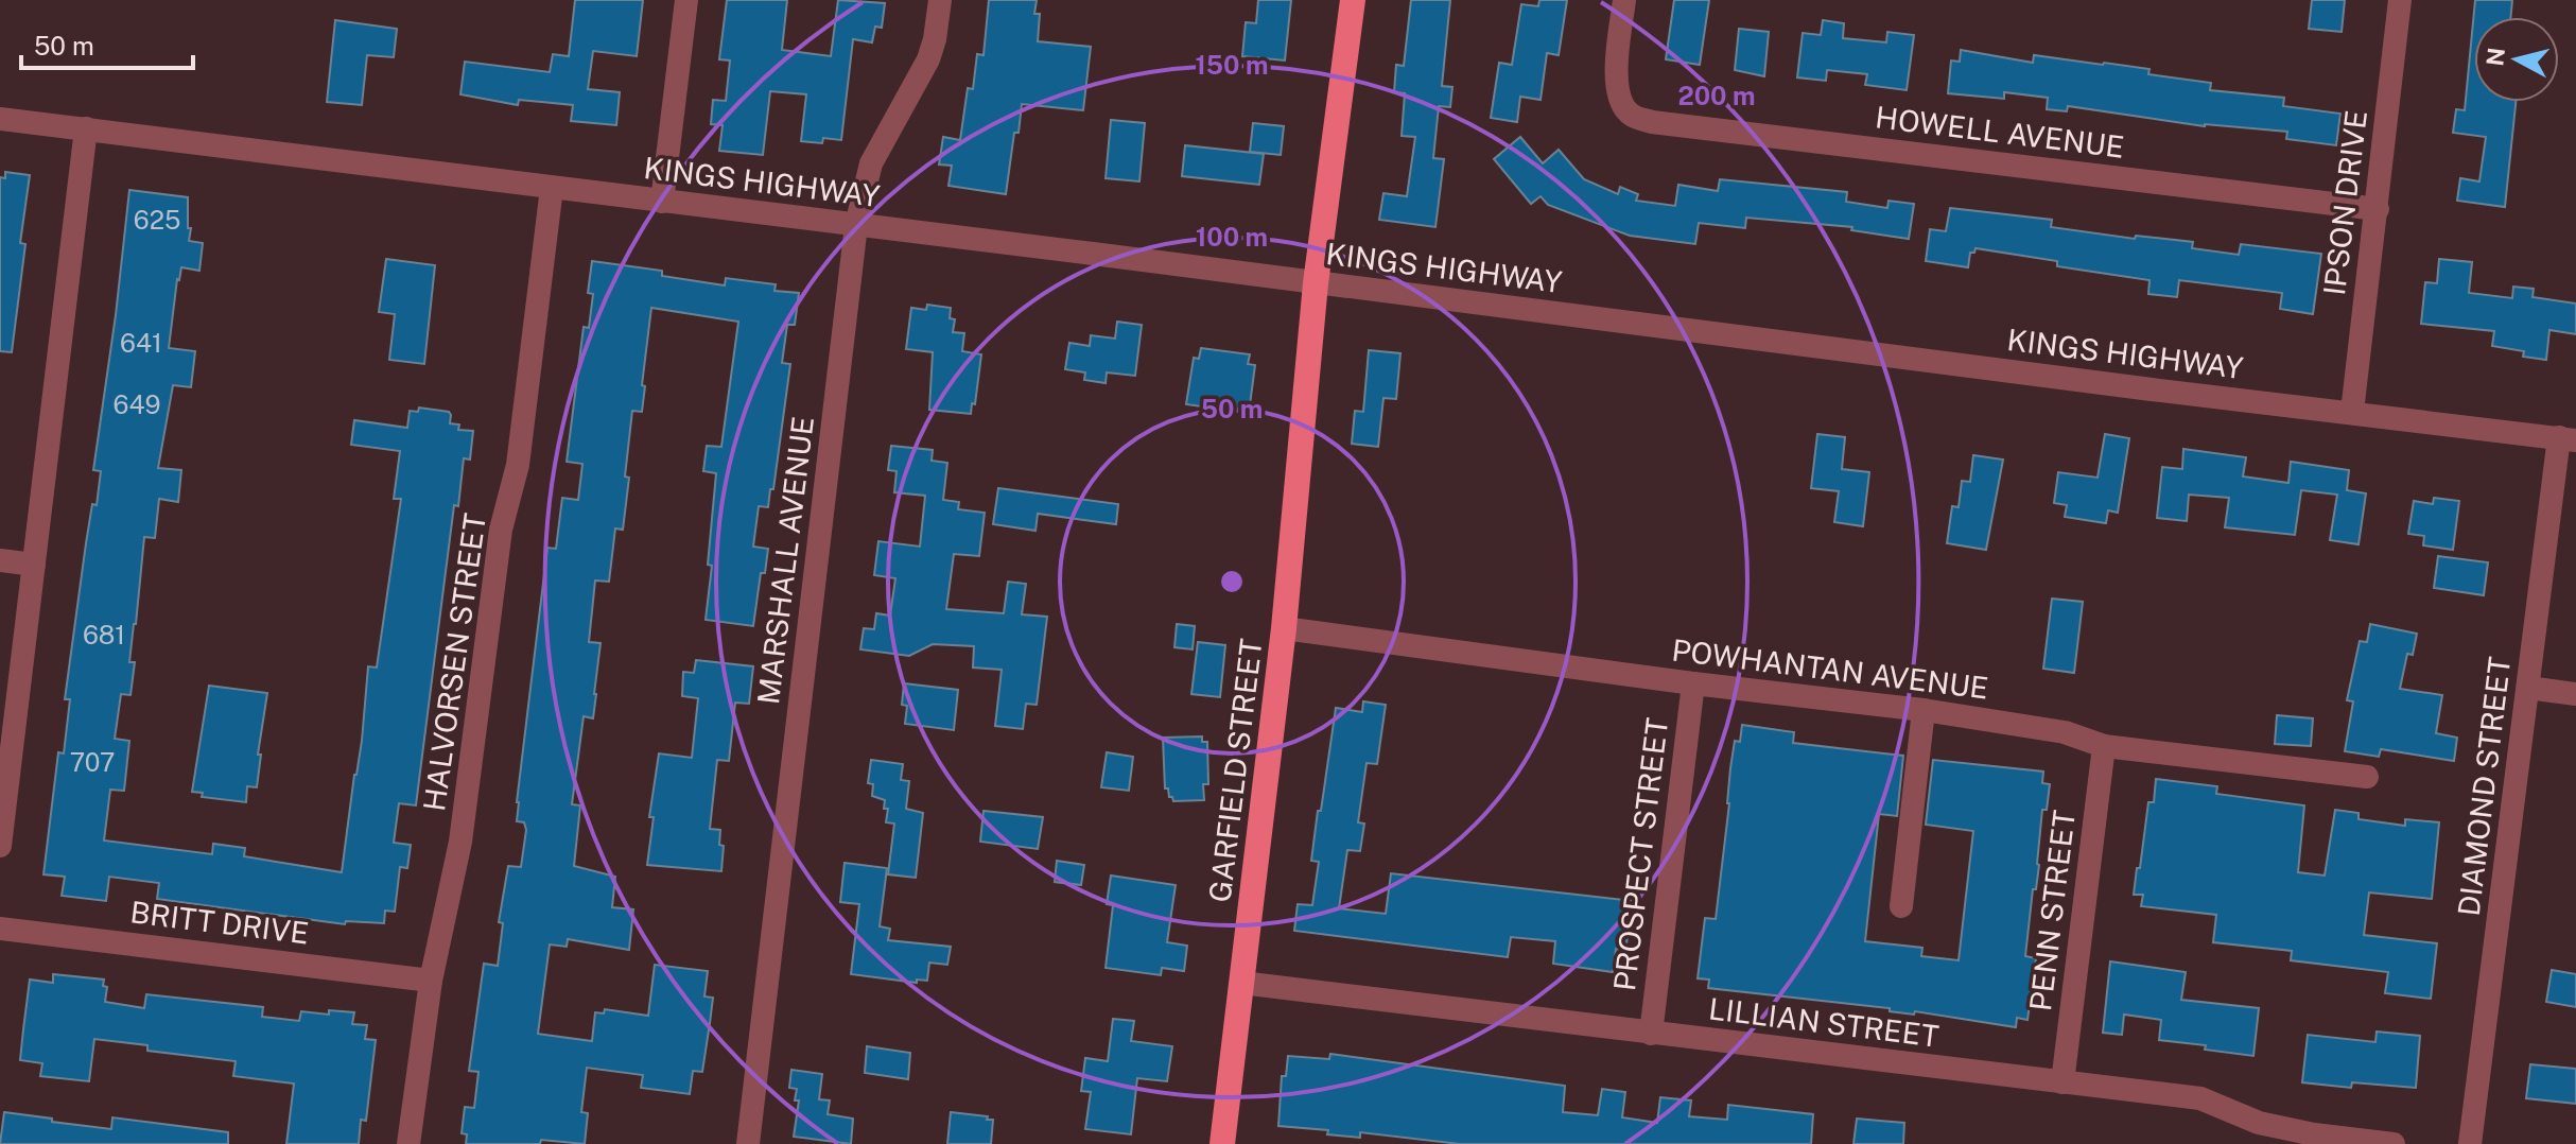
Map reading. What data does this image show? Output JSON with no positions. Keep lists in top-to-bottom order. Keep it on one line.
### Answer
{"streets":{"main road":["GARFIELD STREET"],"street":["HOWELL AVENUE","KINGS HIGHWAY","IPSON DRIVE","MARSHALL AVENUE","HALVORSEN STREET","POWHANTAN AVENUE","DIAMOND STREET","PROSPECT STREET","PENN STREET","BRITT DRIVE","LILLIAN STREET"]},"crossings":[["HOWELL AVENUE","IPSON DRIVE"],["KINGS HIGHWAY","IPSON DRIVE"],["KINGS HIGHWAY","MARSHALL AVENUE"],["KINGS HIGHWAY","HALVORSEN STREET"],["KINGS HIGHWAY","GARFIELD STREET"],["KINGS HIGHWAY","DIAMOND STREET"],["HALVORSEN STREET","BRITT DRIVE"],["POWHANTAN AVENUE","GARFIELD STREET"],["POWHANTAN AVENUE","PROSPECT STREET"],["POWHANTAN AVENUE","PENN STREET"],["GARFIELD STREET","LILLIAN STREET"],["PROSPECT STREET","LILLIAN STREET"],["PENN STREET","LILLIAN STREET"]],"house_numbers":["625","641","649","681","707"],"scale_bar":"50 m","north":"left","rings":["150 m","200 m","100 m","50 m"]}
